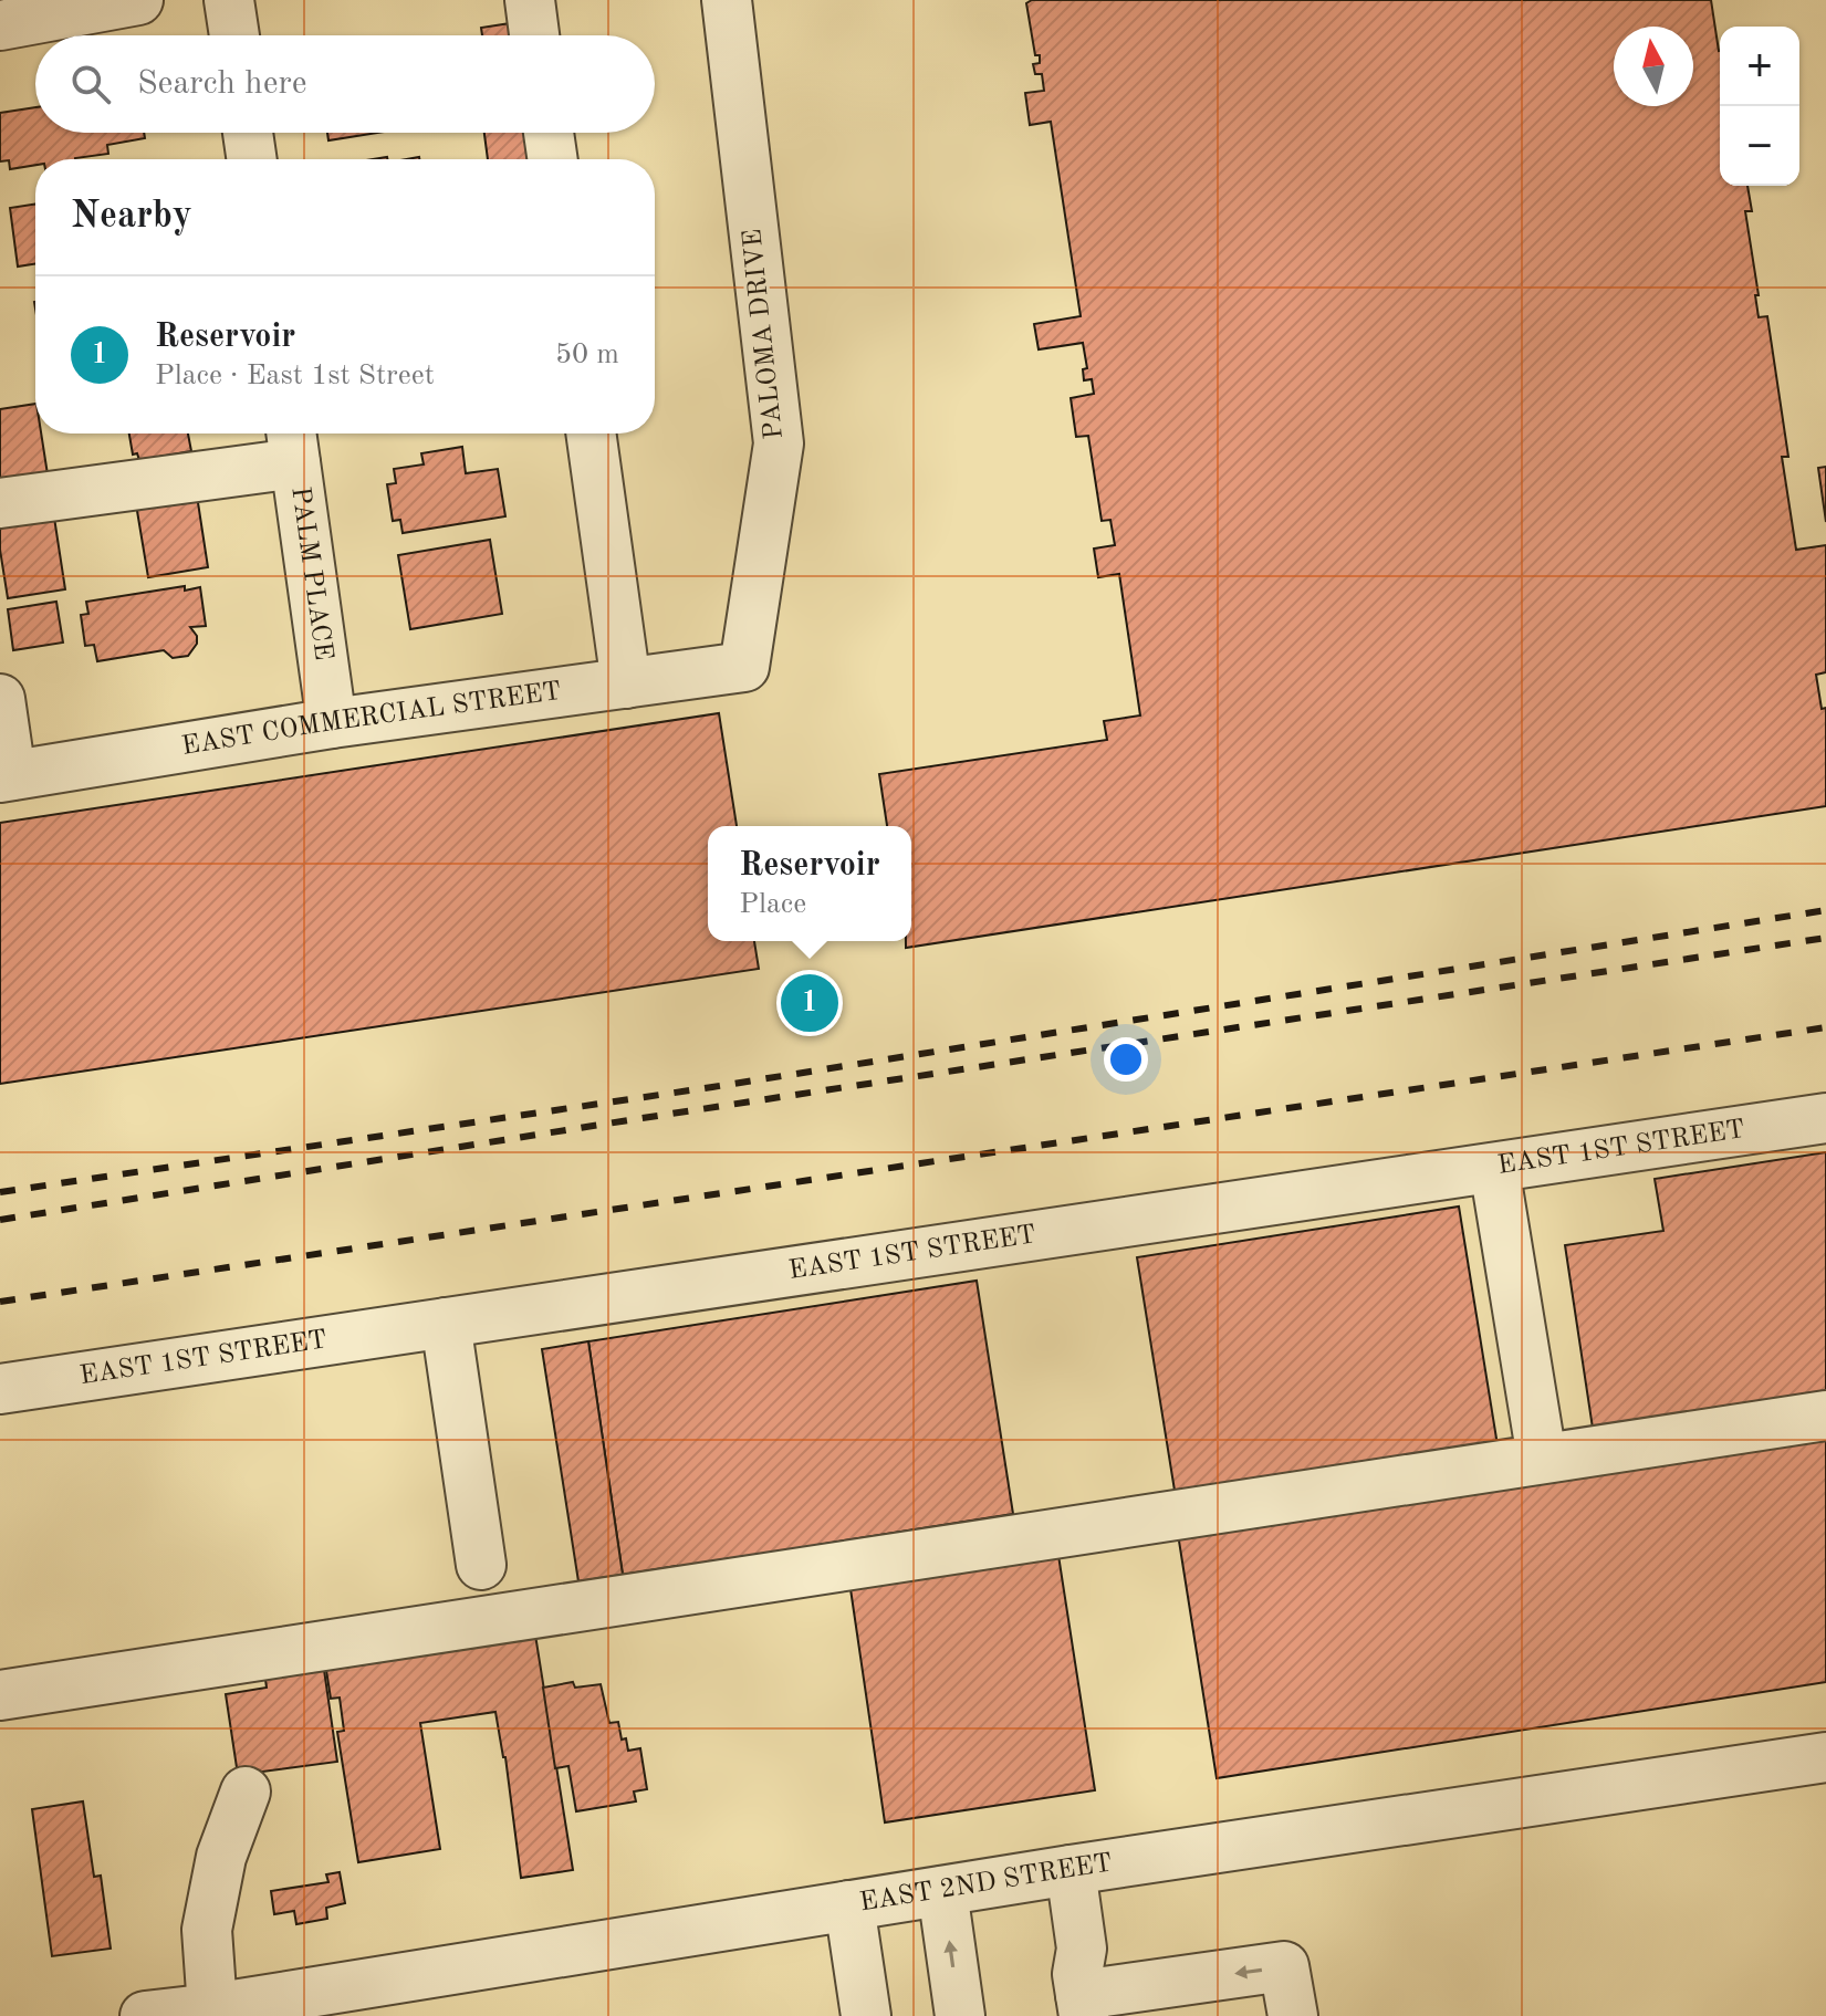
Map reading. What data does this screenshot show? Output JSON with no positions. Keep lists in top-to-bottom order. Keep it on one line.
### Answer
{"streets":{"street":["PALOMA DRIVE","PALM PLACE","EAST COMMERCIAL STREET","EAST 1ST STREET","EAST 2ND STREET"]},"crossings":[["PALOMA DRIVE","EAST COMMERCIAL STREET"],["PALM PLACE","EAST COMMERCIAL STREET"]],"north":"top","page":{"map_buttons":["+","−"],"search":"Search here","heading":"Nearby","list":[{"mark":"1","name":"Reservoir","note":"Place · East 1st Street","value":"50 m"}],"popup":["Reservoir","Place"],"pins":"1"}}
